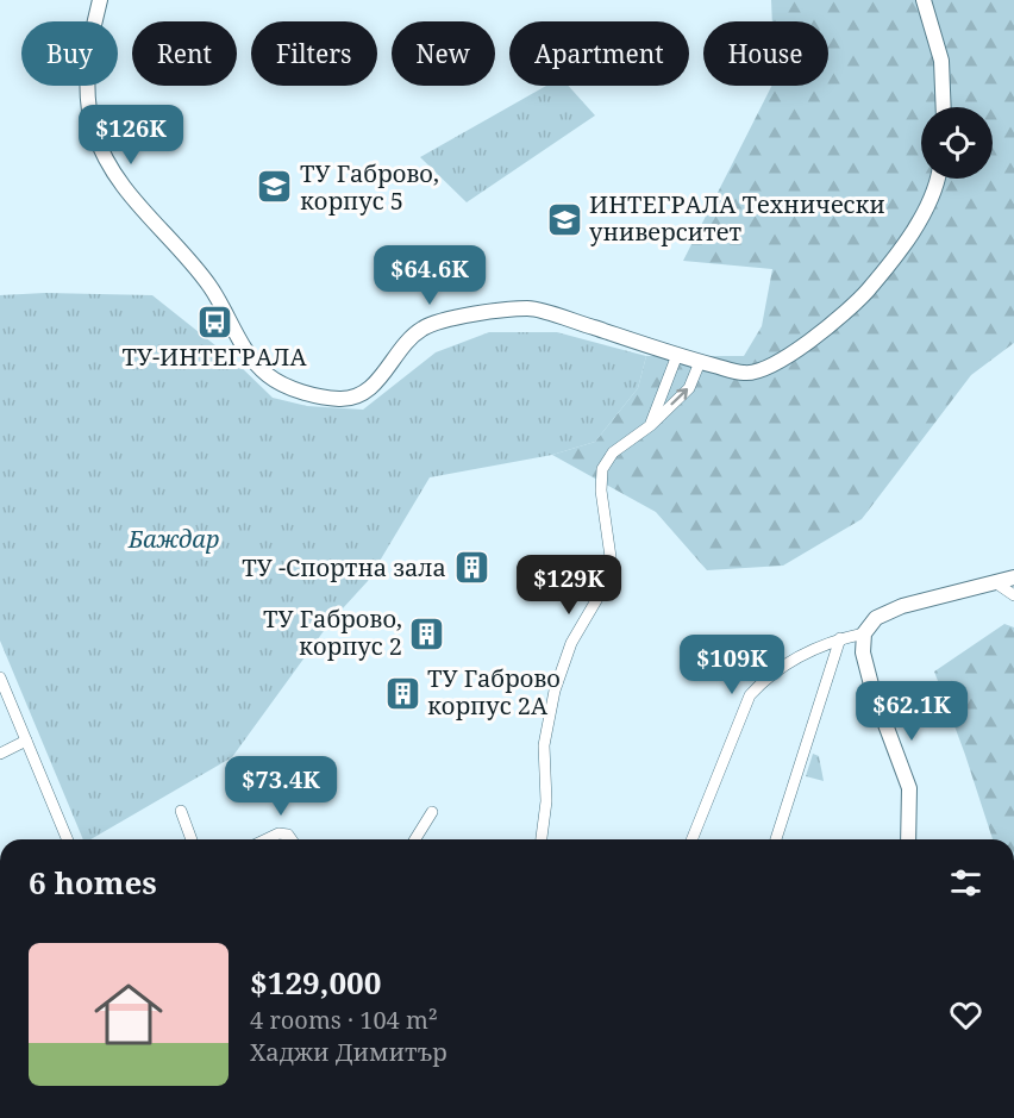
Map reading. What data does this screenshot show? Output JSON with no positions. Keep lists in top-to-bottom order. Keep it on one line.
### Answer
{"parks":["Баждар"],"places":{"school or university":["ТУ Габрово, корпус 5","ИНТЕГРАЛА Технически университет"],"bus stop":["ТУ-ИНТЕГРАЛА"],"building":["ТУ -Спортна зала","ТУ Габрово, корпус 2","ТУ Габрово корпус 2А"]},"page":{"chip":["Buy","Rent","Filters","New","Apartment","House"],"price":["$126K","$64.6K","$129K","$109K","$62.1K","$73.4K"],"heading":"6 homes","list":[{"name":"$129,000","note":"4 rooms · 104 m² · Хаджи Димитър"}]}}
